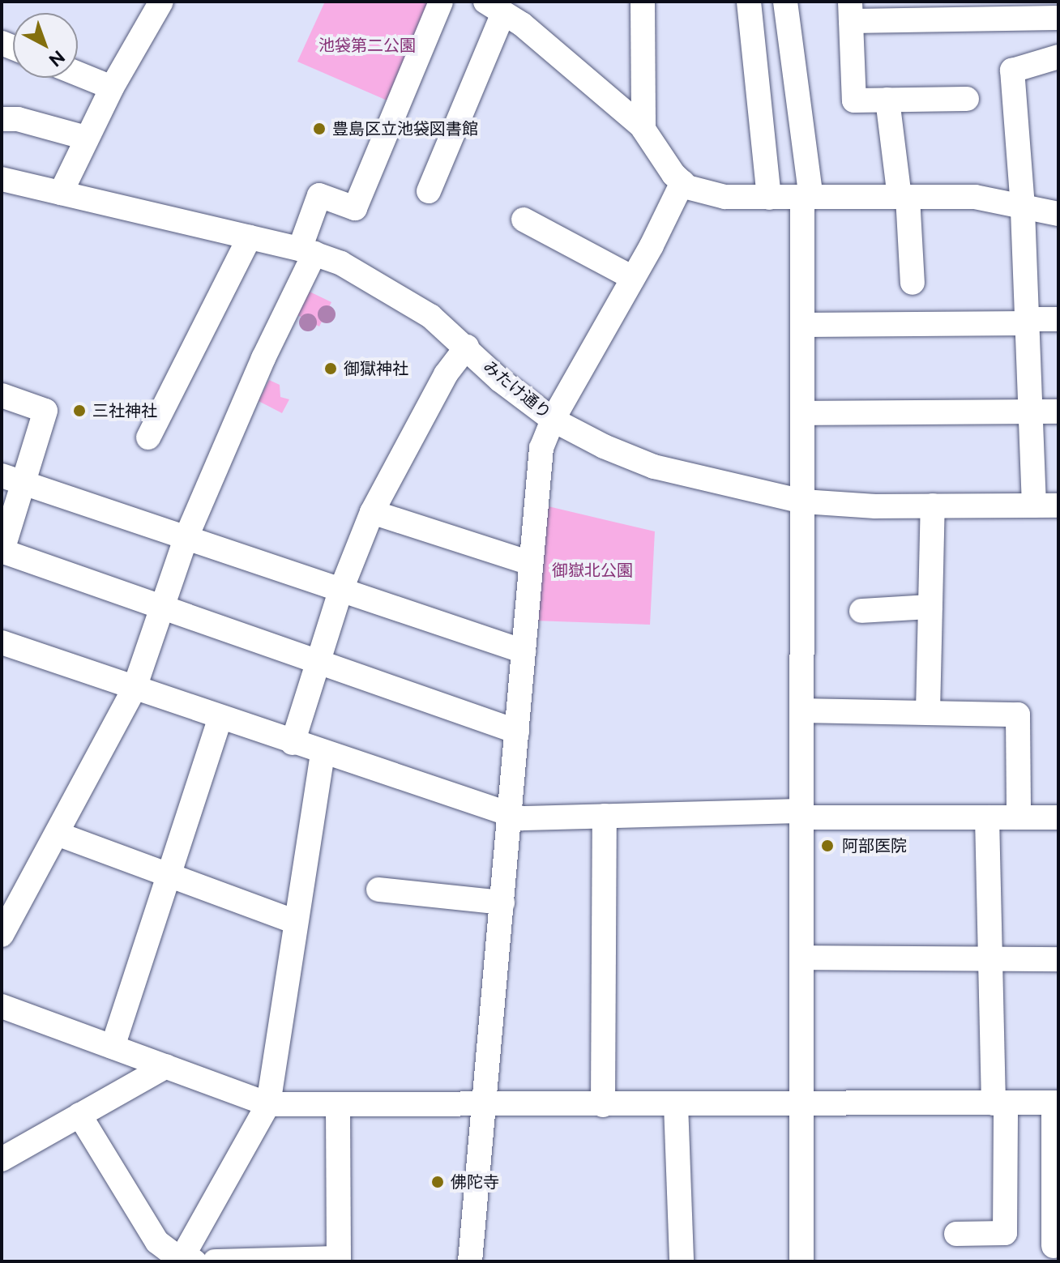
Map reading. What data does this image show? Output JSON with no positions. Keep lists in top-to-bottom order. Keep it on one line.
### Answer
{"streets":{"street":["みたけ通り"]},"parks":["池袋第二公園","御嶽北公園"],"places":["豊島区立池袋図書館","御獄神社","三社神社","阿部医院","佛陀寺"],"north":"bottom right"}
